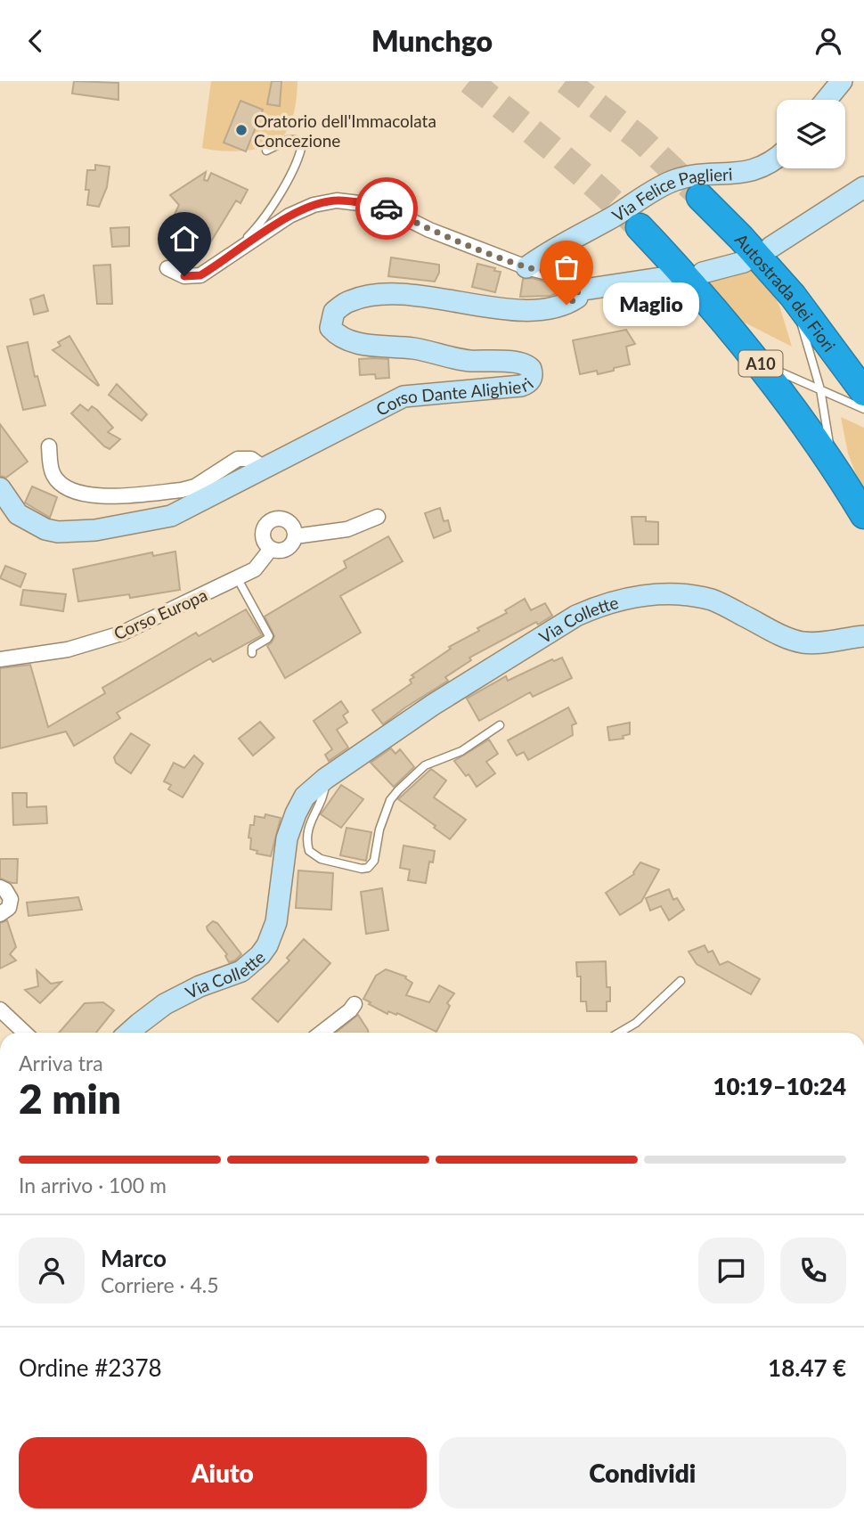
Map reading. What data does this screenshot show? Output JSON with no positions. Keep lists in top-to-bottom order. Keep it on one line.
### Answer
{"streets":{"highway":["Autostrada dei Fiori","A10"],"street":["Via Felice Paglieri","Corso Dante Alighieri","Corso Europa","Via Collette"]},"places":["Oratorio dell'Immacolata Concezione","Maglio"],"page":{"header":"Munchgo","bubble":"Maglio","heading":["2 min","Arriva tra","10:19–10:24"],"panel":["Marco","Corriere · 4.5","Ordine #2378","18.47 €"],"bar":"In arrivo · 100 m","buttons":["Aiuto","Condividi"]}}
